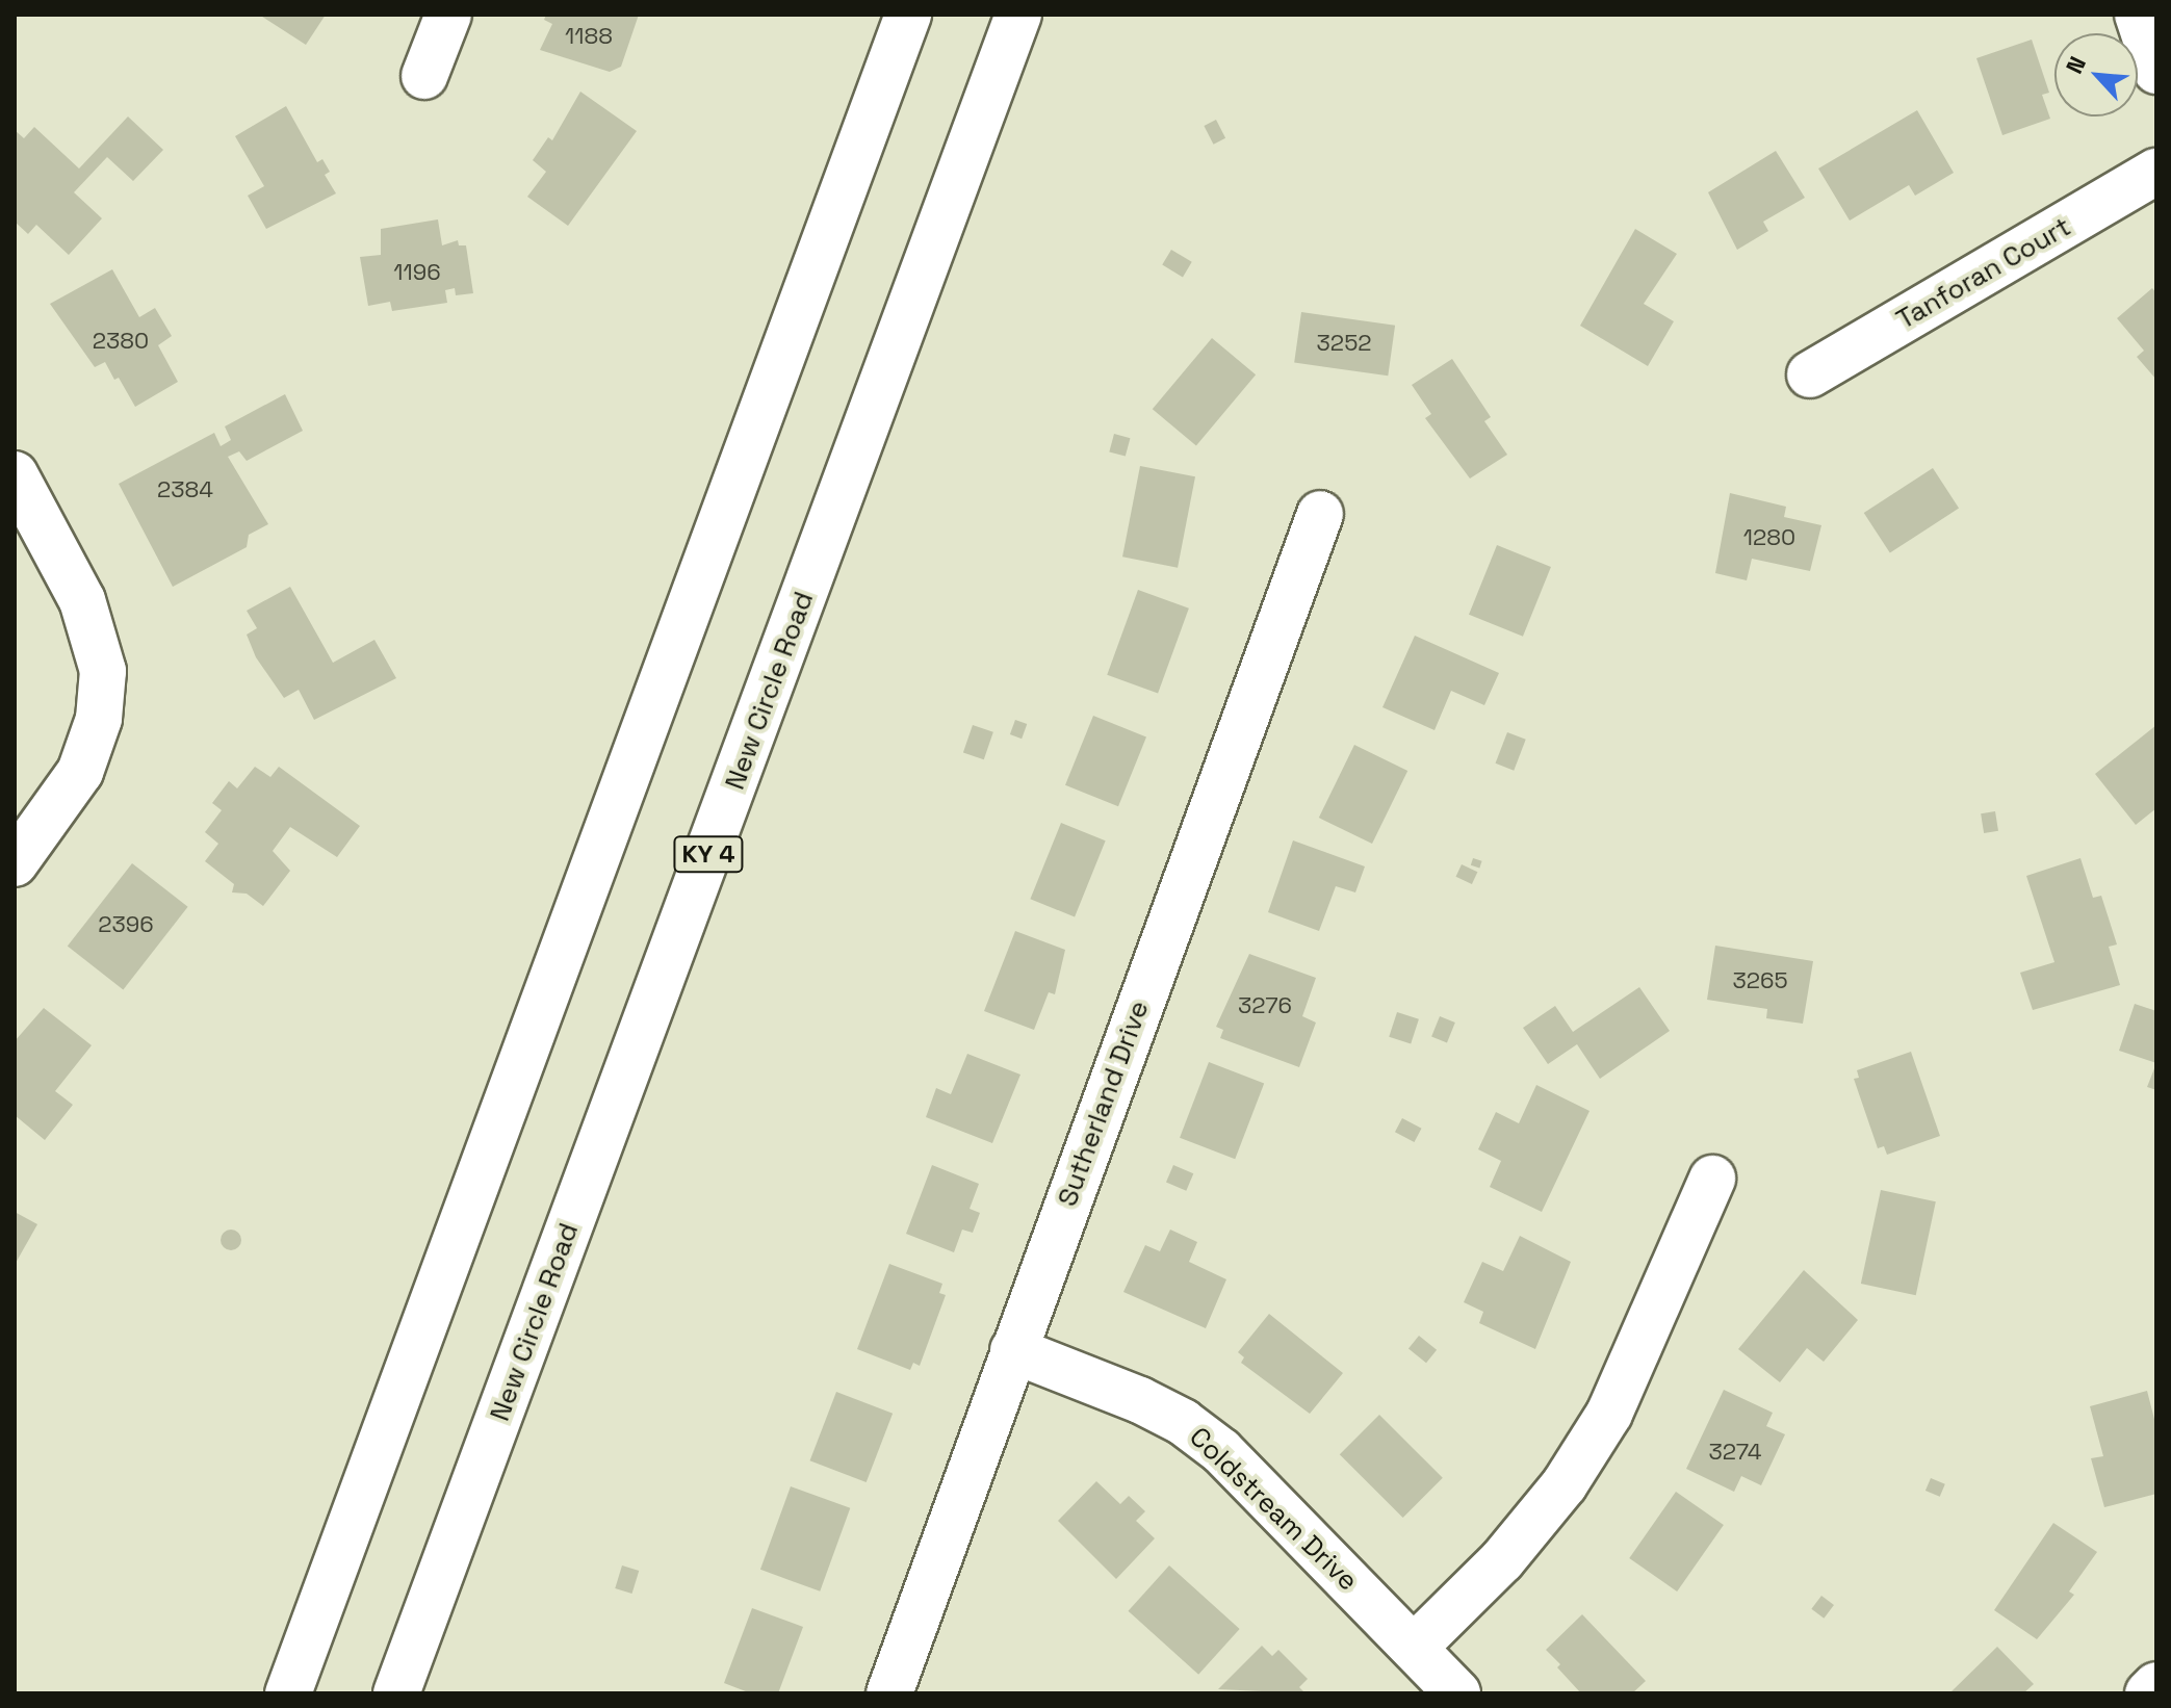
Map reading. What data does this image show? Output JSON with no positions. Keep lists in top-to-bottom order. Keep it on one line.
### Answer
{"streets":{"main road":["Tanforan Court","New Circle Road","KY 4","Sutherland Drive","Coldstream Drive"]},"crossings":[["Sutherland Drive","Coldstream Drive"]],"house_numbers":["1188","1196","2380","3252","2384","1280","2396","3265","3276","3274"],"north":"top left"}
